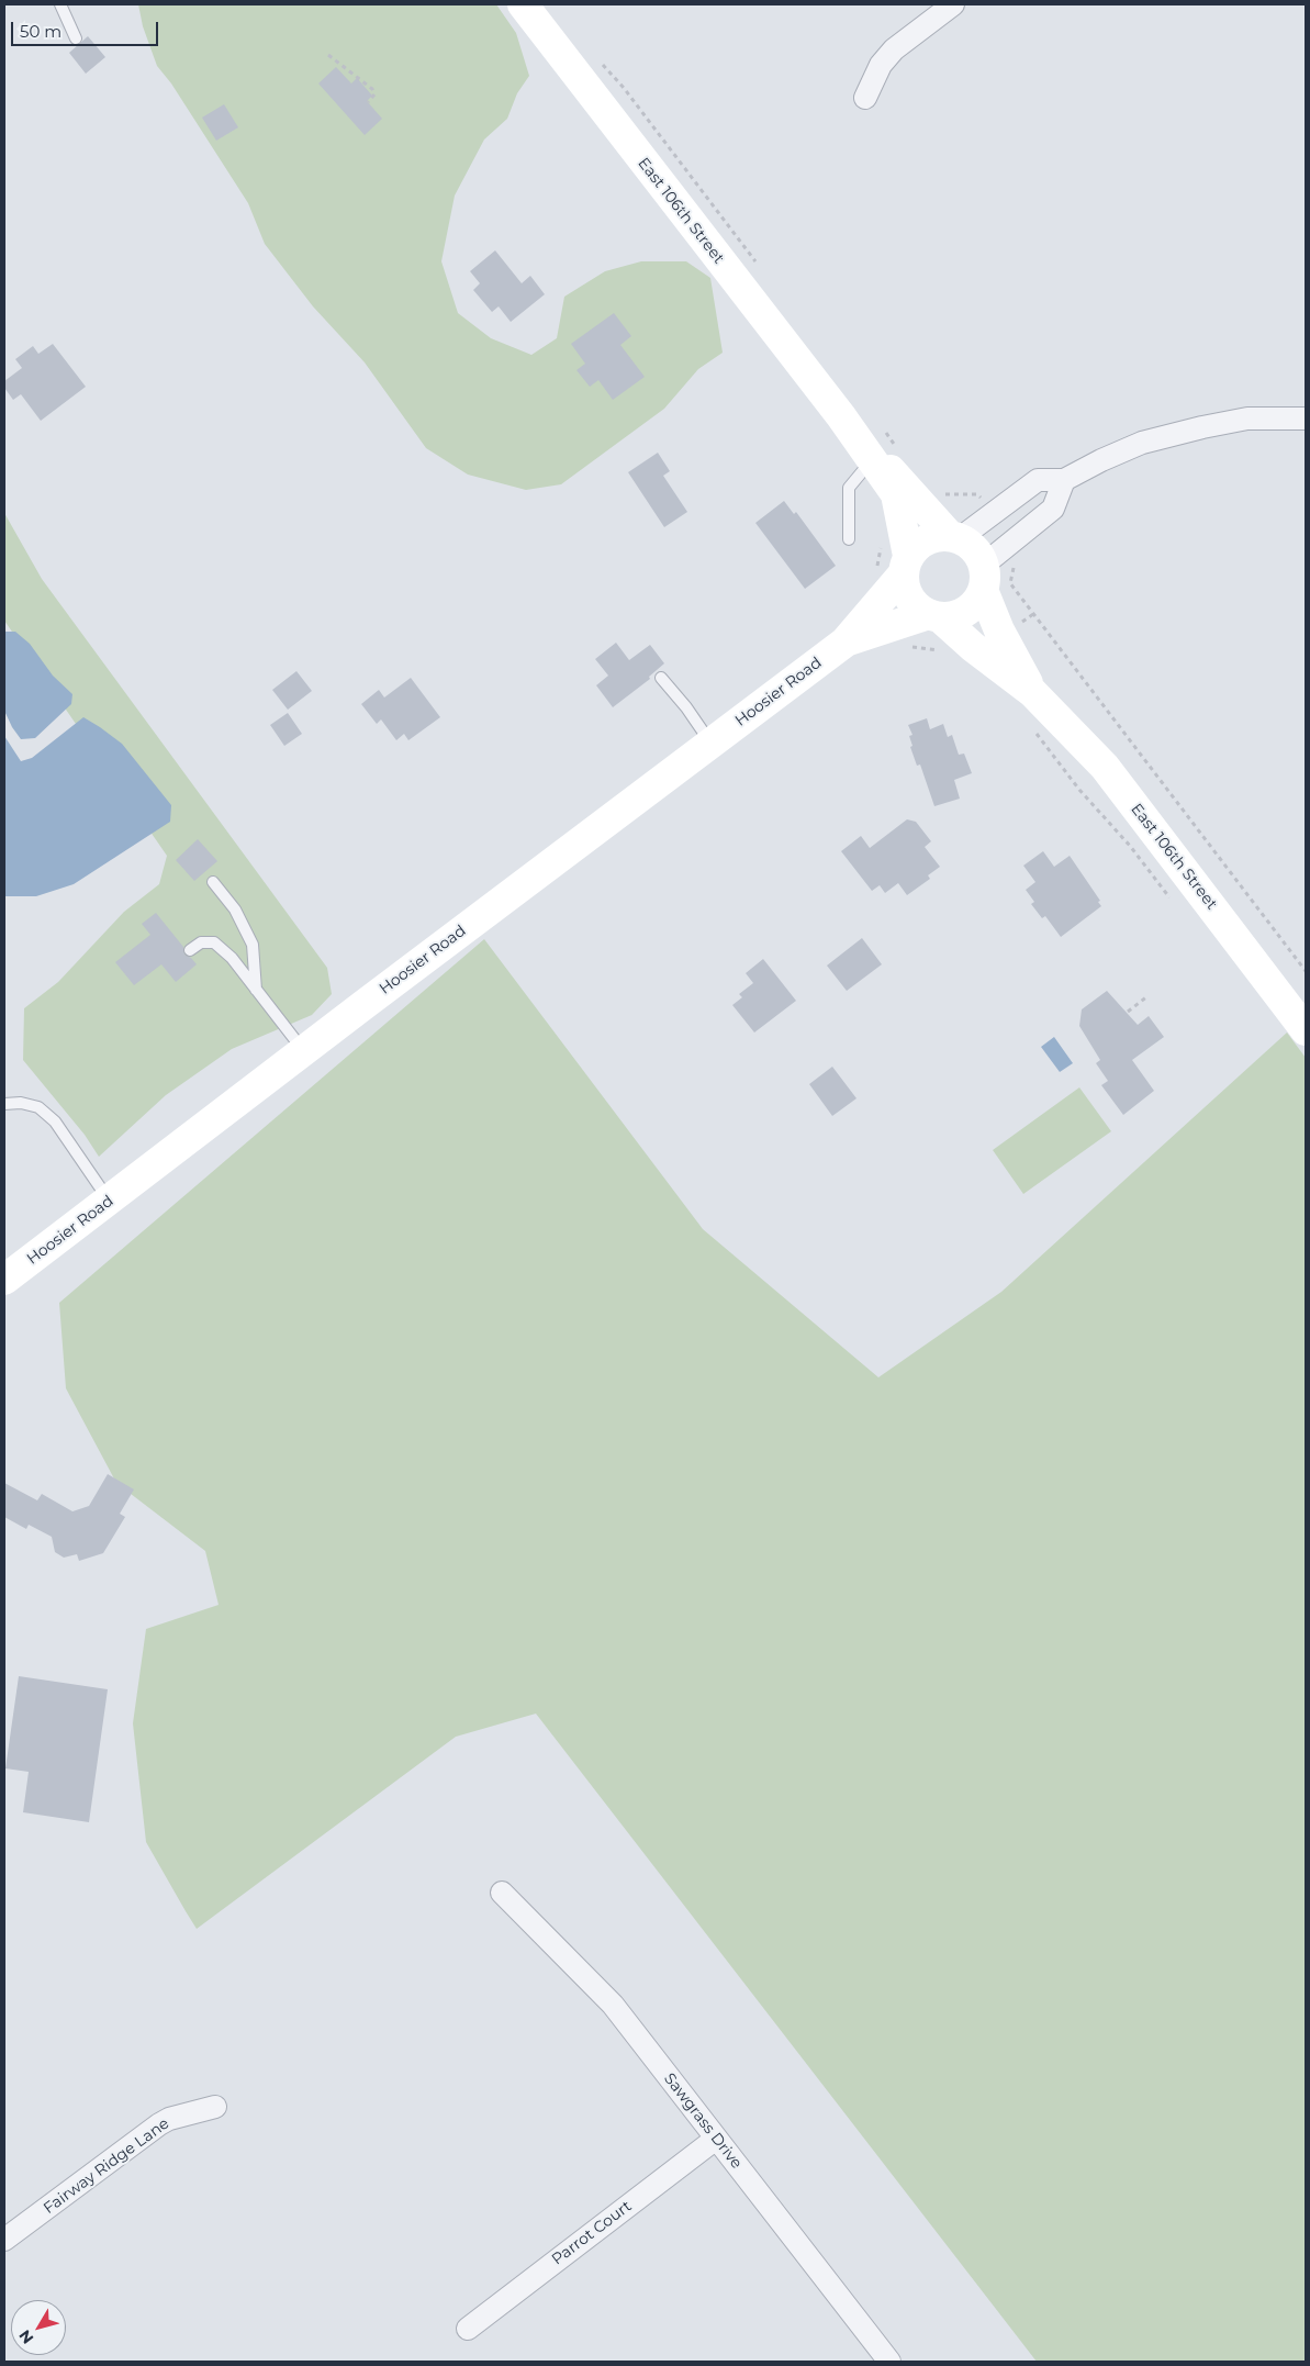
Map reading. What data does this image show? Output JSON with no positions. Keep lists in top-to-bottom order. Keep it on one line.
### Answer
{"streets":{"street":["East 106th Street","Hoosier Road","Sawgrass Drive","Fairway Ridge Lane","Parrot Court"]},"crossings":[["East 106th Street","Hoosier Road"],["Sawgrass Drive","Parrot Court"]],"scale_bar":"50 m","north":"bottom left"}
